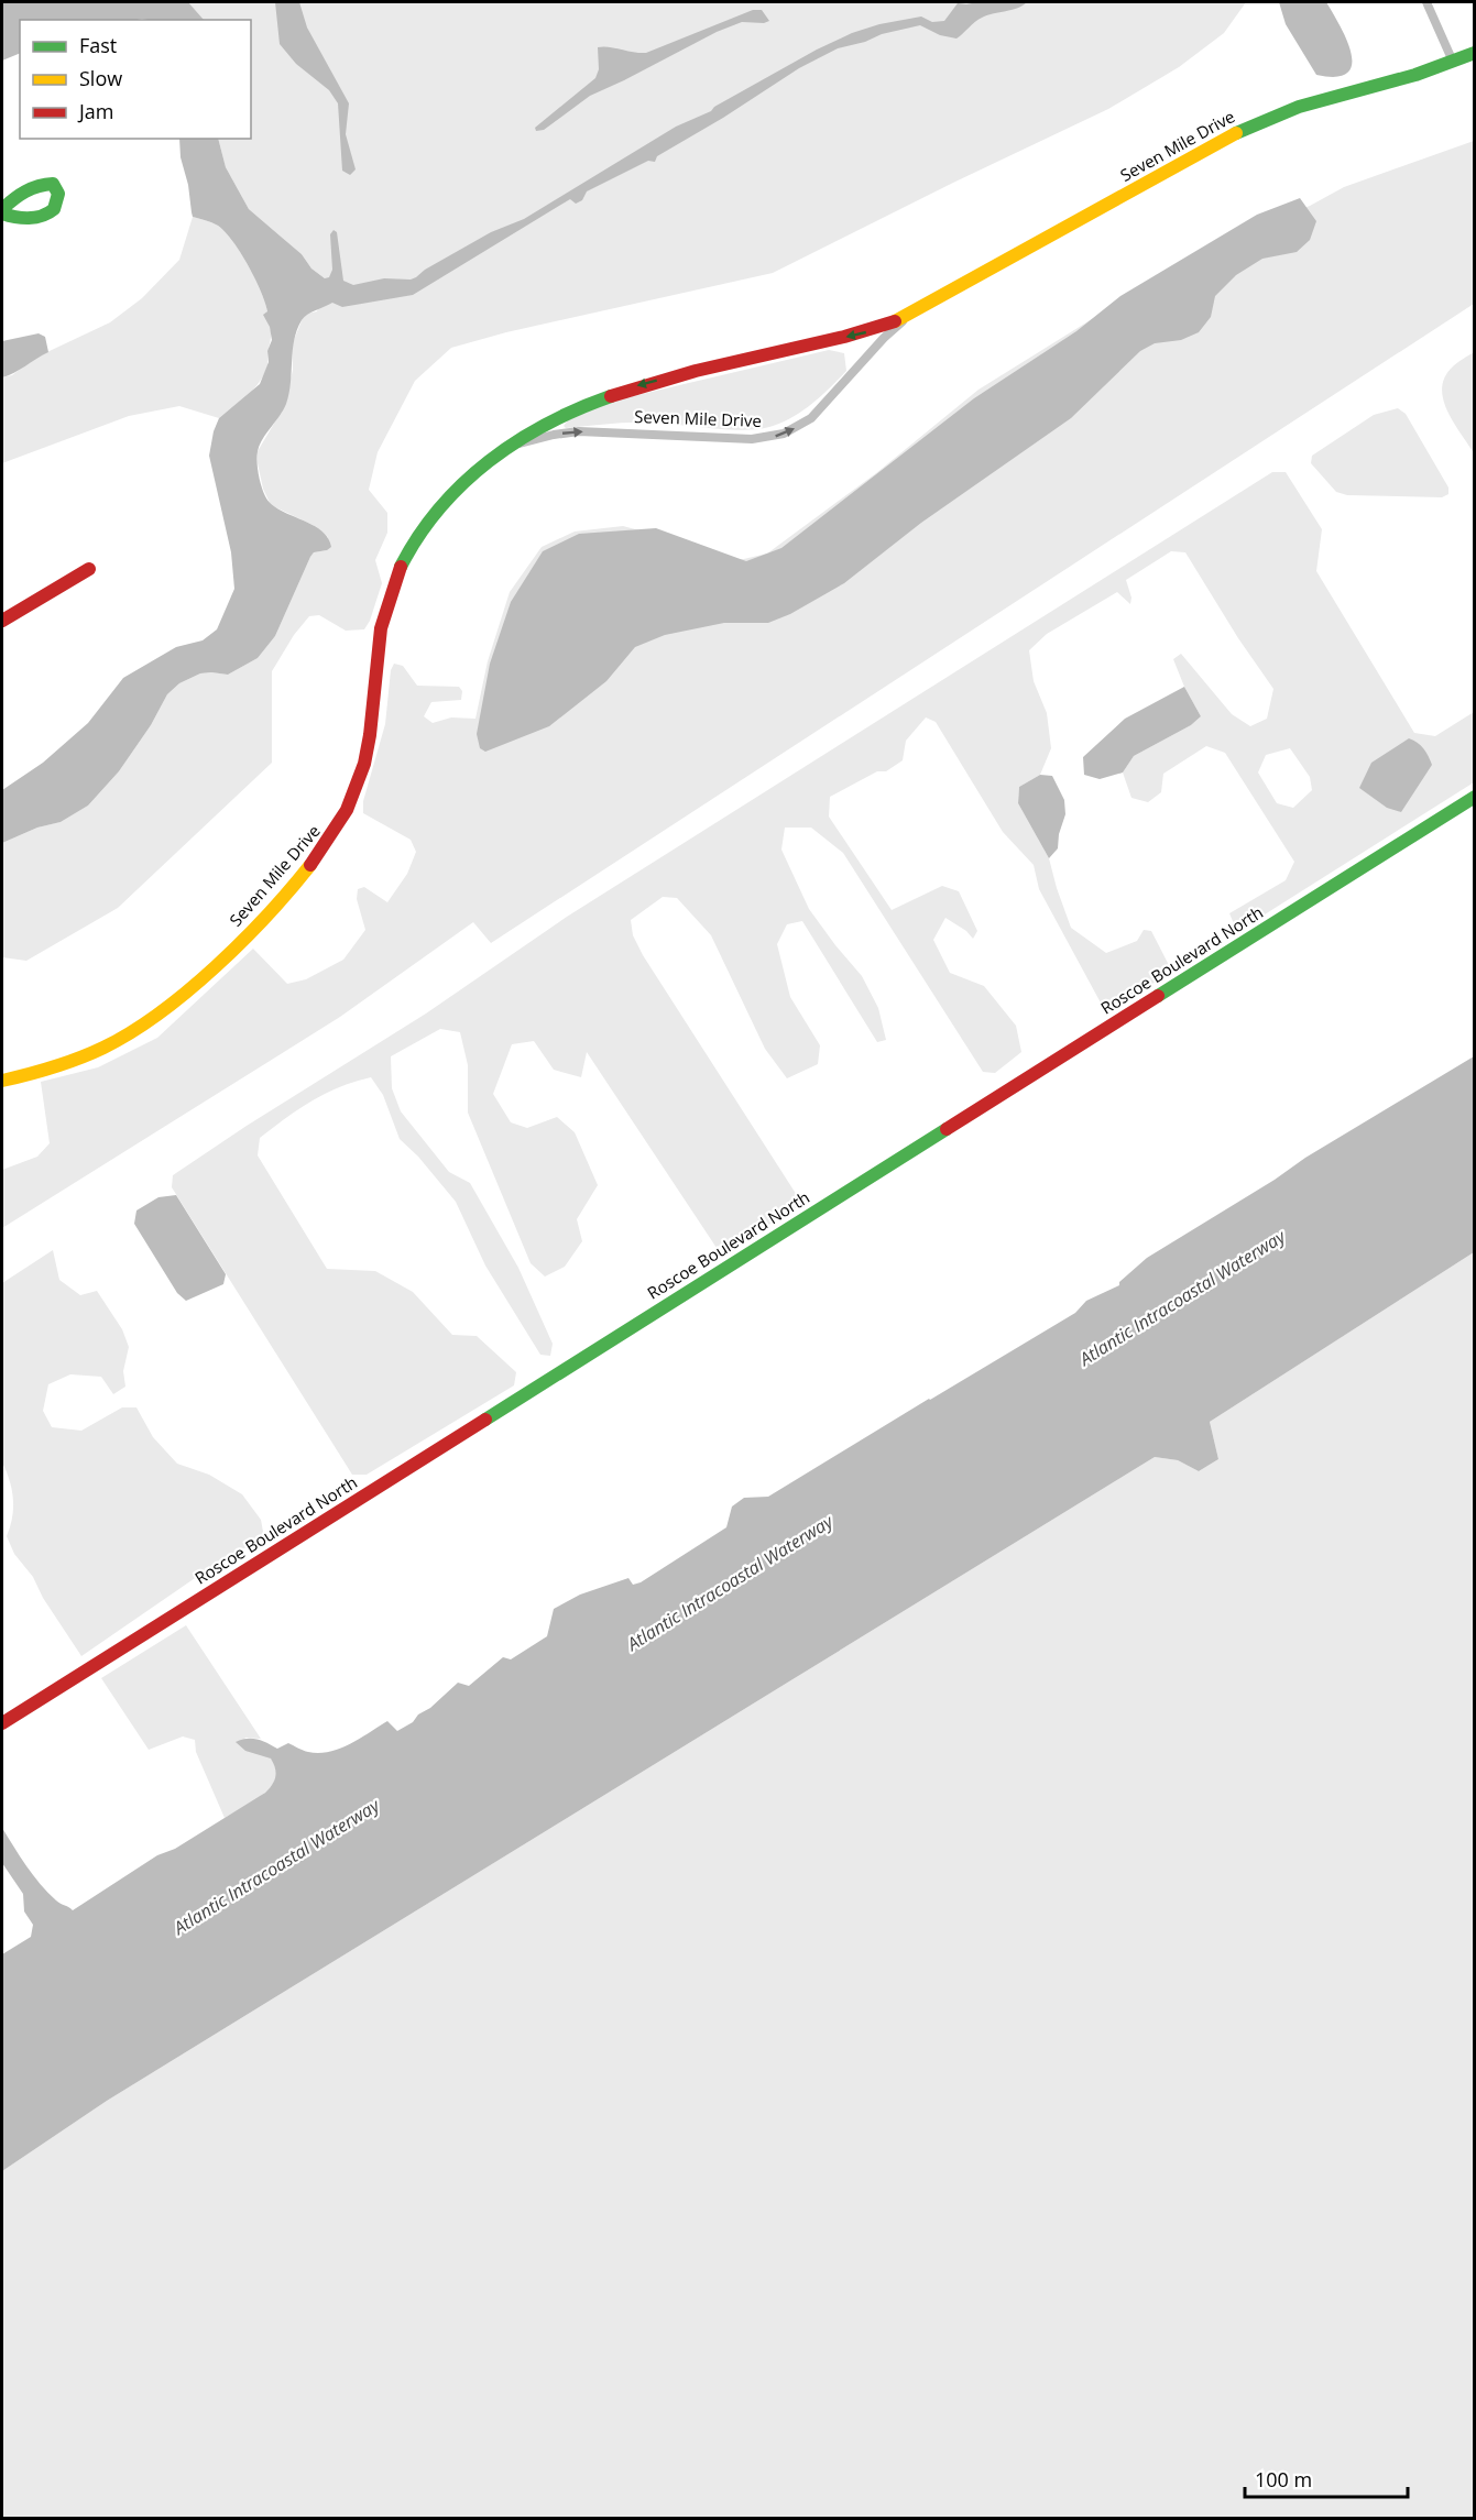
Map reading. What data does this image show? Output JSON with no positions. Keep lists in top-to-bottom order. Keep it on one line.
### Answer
{"streets":{"street":["Seven Mile Drive","Roscoe Boulevard North"]},"water":["Atlantic Intracoastal Waterway"],"legend":["Fast","Slow","Jam"],"scale_bar":"100 m"}
